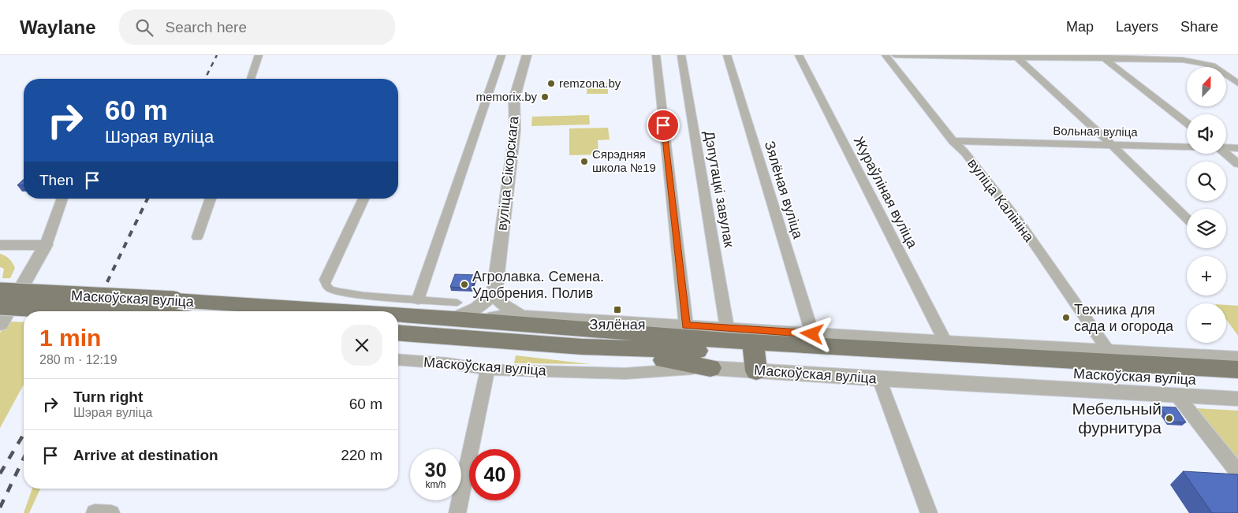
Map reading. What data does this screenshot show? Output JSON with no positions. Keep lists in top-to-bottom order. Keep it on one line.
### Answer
{"streets":{"main road":["Маскоўская вуліца"],"street":["Вольная вуліца","вуліца Сікорскага","Дэпутацкі завулак","Зялёная вуліца","Жураўліная вуліца","вуліца Калініна"]},"crossings":[["Вольная вуліца","вуліца Калініна"],["Дэпутацкі завулак","Маскоўская вуліца"],["Зялёная вуліца","Маскоўская вуліца"],["Жураўліная вуліца","Маскоўская вуліца"],["вуліца Калініна","Маскоўская вуліца"]],"places":{"other":["remzona.by","memorix.by","Сярэдняя школа №19","Агролавка. Семена. Удобрения. Полив","Техника для сада и огорода","Мебельный фурнитура"],"transit":["Зялёная"]},"north":"top","page":{"header":"Waylane","search":"Search here","nav":["Map","Layers","Share"],"map_buttons":["+","−"],"turn":["60 m","Шэрая вуліца"],"then":"Then","heading":["1 min","280 m · 12:19"],"list":[{"name":"Turn right","note":"Шэрая вуліца","value":"60 m"},{"name":"Arrive at destination","value":"220 m"}],"speed":"30 km/h","limit":"40"}}
